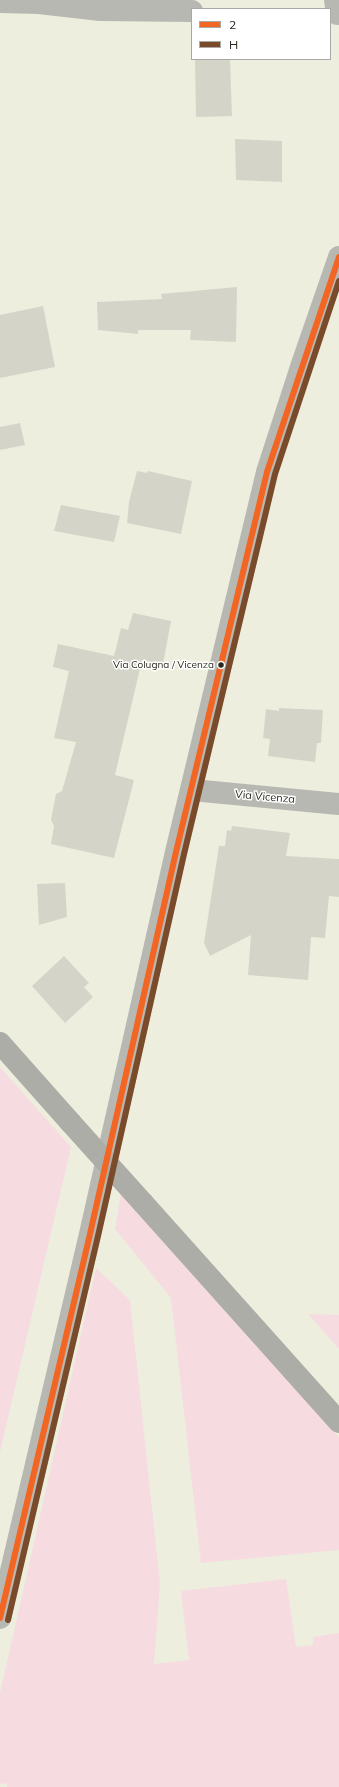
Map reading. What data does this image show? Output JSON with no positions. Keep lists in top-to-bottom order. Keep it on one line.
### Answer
{"streets":{"street":["Via Vicenza"]},"places":["Via Colugna / Vicenza"],"lines":["transit line 2","transit line H"],"legend":["2","H"]}
